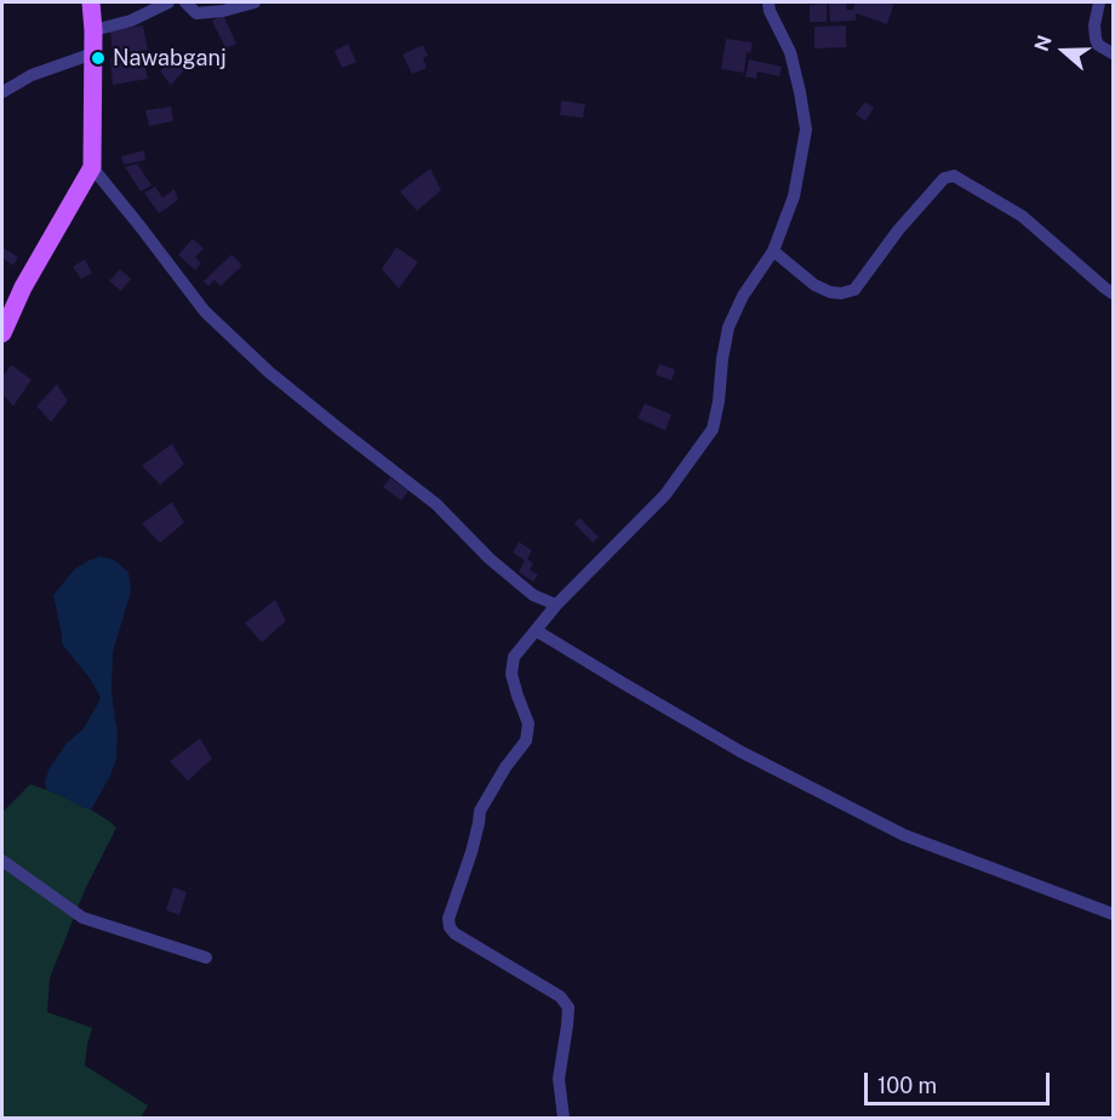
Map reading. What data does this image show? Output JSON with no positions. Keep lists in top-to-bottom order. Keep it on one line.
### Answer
{"places":["Nawabganj"],"scale_bar":"100 m","north":"left"}
